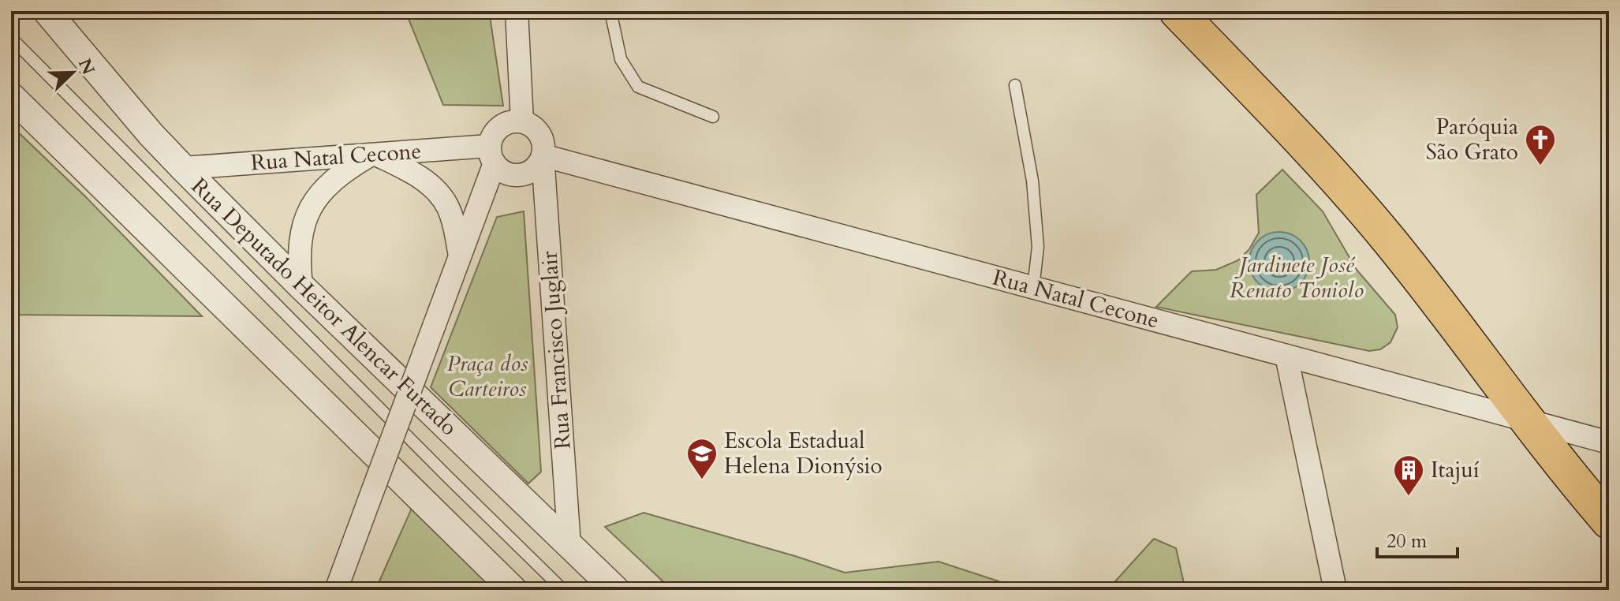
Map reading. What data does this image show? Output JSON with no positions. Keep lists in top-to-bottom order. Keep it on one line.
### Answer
{"streets":{"street":["Rua Natal Cecone","Rua Deputado Heitor Alencar Furtado","Rua Francisco Juglair"]},"crossings":[["Rua Natal Cecone","Rua Deputado Heitor Alencar Furtado"],["Rua Natal Cecone","Rua Francisco Juglair"],["Rua Deputado Heitor Alencar Furtado","Rua Francisco Juglair"]],"parks":["Jardinete José Renato Toniolo","Praça dos Carteiros"],"places":{"church":["Paróquia São Grato"],"school or university":["Escola Estadual Helena Dionýsio"],"building":["Itajuí"]},"scale_bar":"20 m","north":"top right"}
